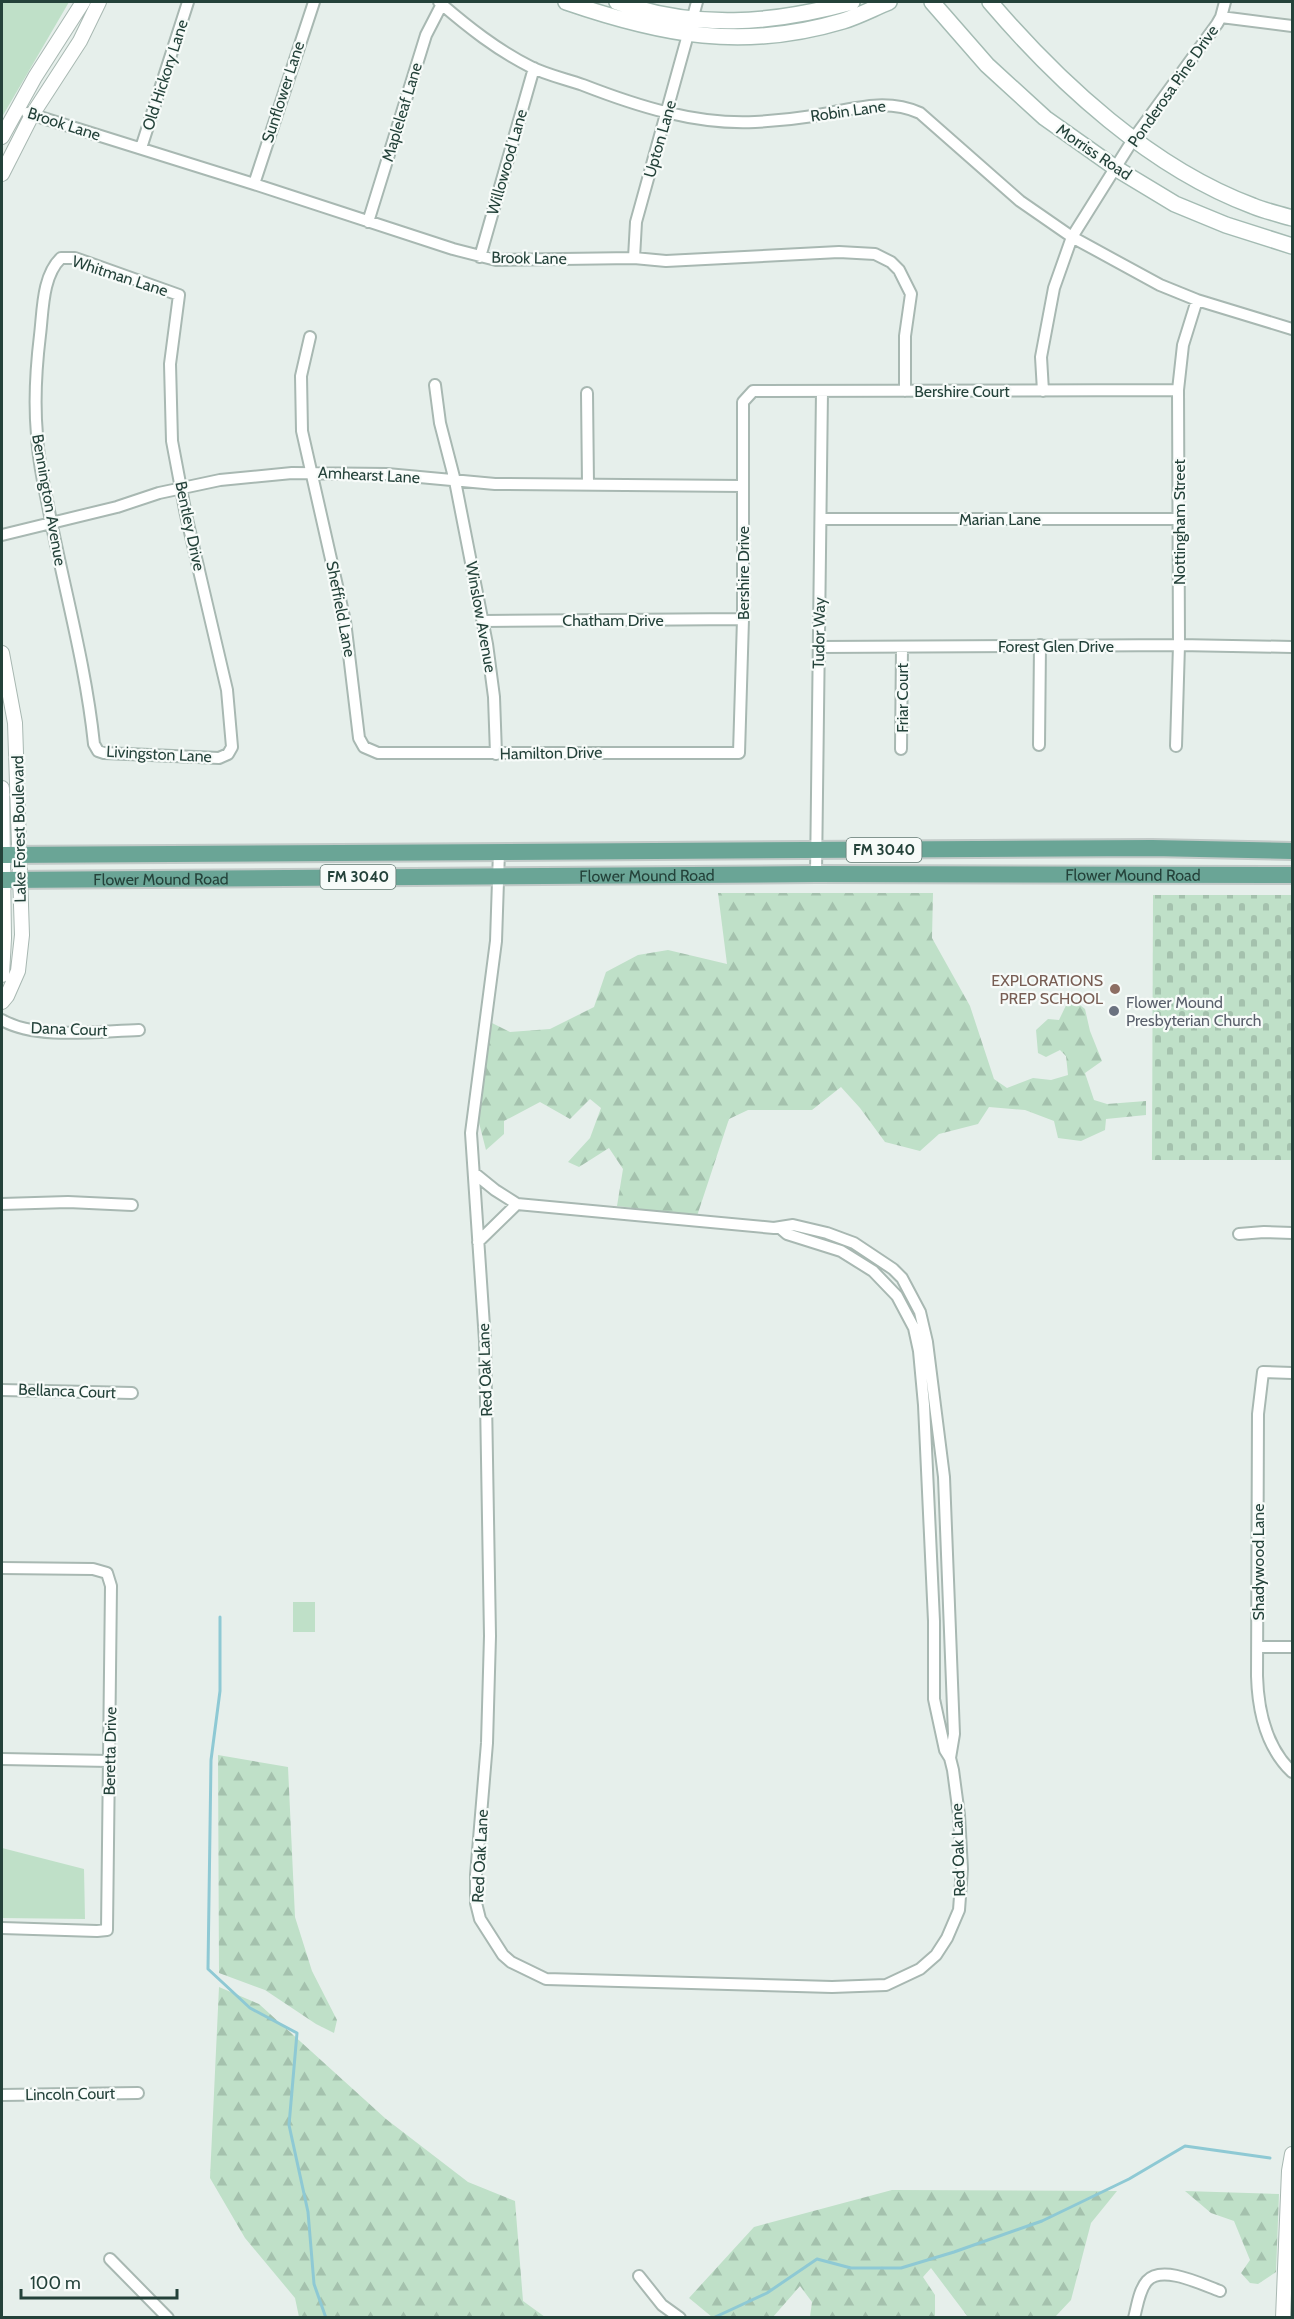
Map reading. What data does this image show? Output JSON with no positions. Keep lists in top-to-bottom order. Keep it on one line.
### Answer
{"streets":{"main road":["Morriss Road","FM 3040","Flower Mound Road"],"street":["Old Hickory Lane","Ponderosa Pine Drive","Sunflower Lane","Robin Lane","Mapleleaf Lane","Brook Lane","Upton Lane","Willowood Lane","Whitman Lane","Bershire Court","Amhearst Lane","Bennington Avenue","Marian Lane","Nottingham Street","Bentley Drive","Bershire Drive","Sheffield Lane","Winslow Avenue","Chatham Drive","Tudor Way","Forest Glen Drive","Friar Court","Hamilton Drive","Livingston Lane","Lake Forest Boulevard","Dana Court","Red Oak Lane","Bellanca Court","Shadywood Lane","Beretta Drive","Lincoln Court"]},"crossings":[["Old Hickory Lane","Brook Lane"],["Ponderosa Pine Drive","Robin Lane"],["Ponderosa Pine Drive","Morriss Road"],["Ponderosa Pine Drive","Bershire Court"],["Sunflower Lane","Brook Lane"],["Robin Lane","Mapleleaf Lane"],["Robin Lane","Upton Lane"],["Robin Lane","Willowood Lane"],["Robin Lane","Nottingham Street"],["Mapleleaf Lane","Brook Lane"],["Brook Lane","Upton Lane"],["Brook Lane","Willowood Lane"],["Brook Lane","Bershire Court"],["Whitman Lane","Bennington Avenue"],["Whitman Lane","Bentley Drive"],["Bershire Court","Nottingham Street"],["Bershire Court","Bershire Drive"],["Bershire Court","Tudor Way"],["Amhearst Lane","Bennington Avenue"],["Amhearst Lane","Bentley Drive"],["Amhearst Lane","Bershire Drive"],["Amhearst Lane","Sheffield Lane"],["Amhearst Lane","Winslow Avenue"],["Bennington Avenue","Livingston Lane"],["Marian Lane","Nottingham Street"],["Marian Lane","Tudor Way"],["Nottingham Street","Forest Glen Drive"],["Bentley Drive","Livingston Lane"],["Bershire Drive","Chatham Drive"],["Bershire Drive","Hamilton Drive"],["Sheffield Lane","Hamilton Drive"],["Winslow Avenue","Chatham Drive"],["Winslow Avenue","Hamilton Drive"],["Tudor Way","Forest Glen Drive"],["Tudor Way","Flower Mound Road"],["Forest Glen Drive","Friar Court"],["Lake Forest Boulevard","Flower Mound Road"],["Flower Mound Road","Red Oak Lane"]],"places":["EXPLORATIONS PREP SCHOOL","Flower Mound Presbyterian Church"],"scale_bar":"100 m"}
